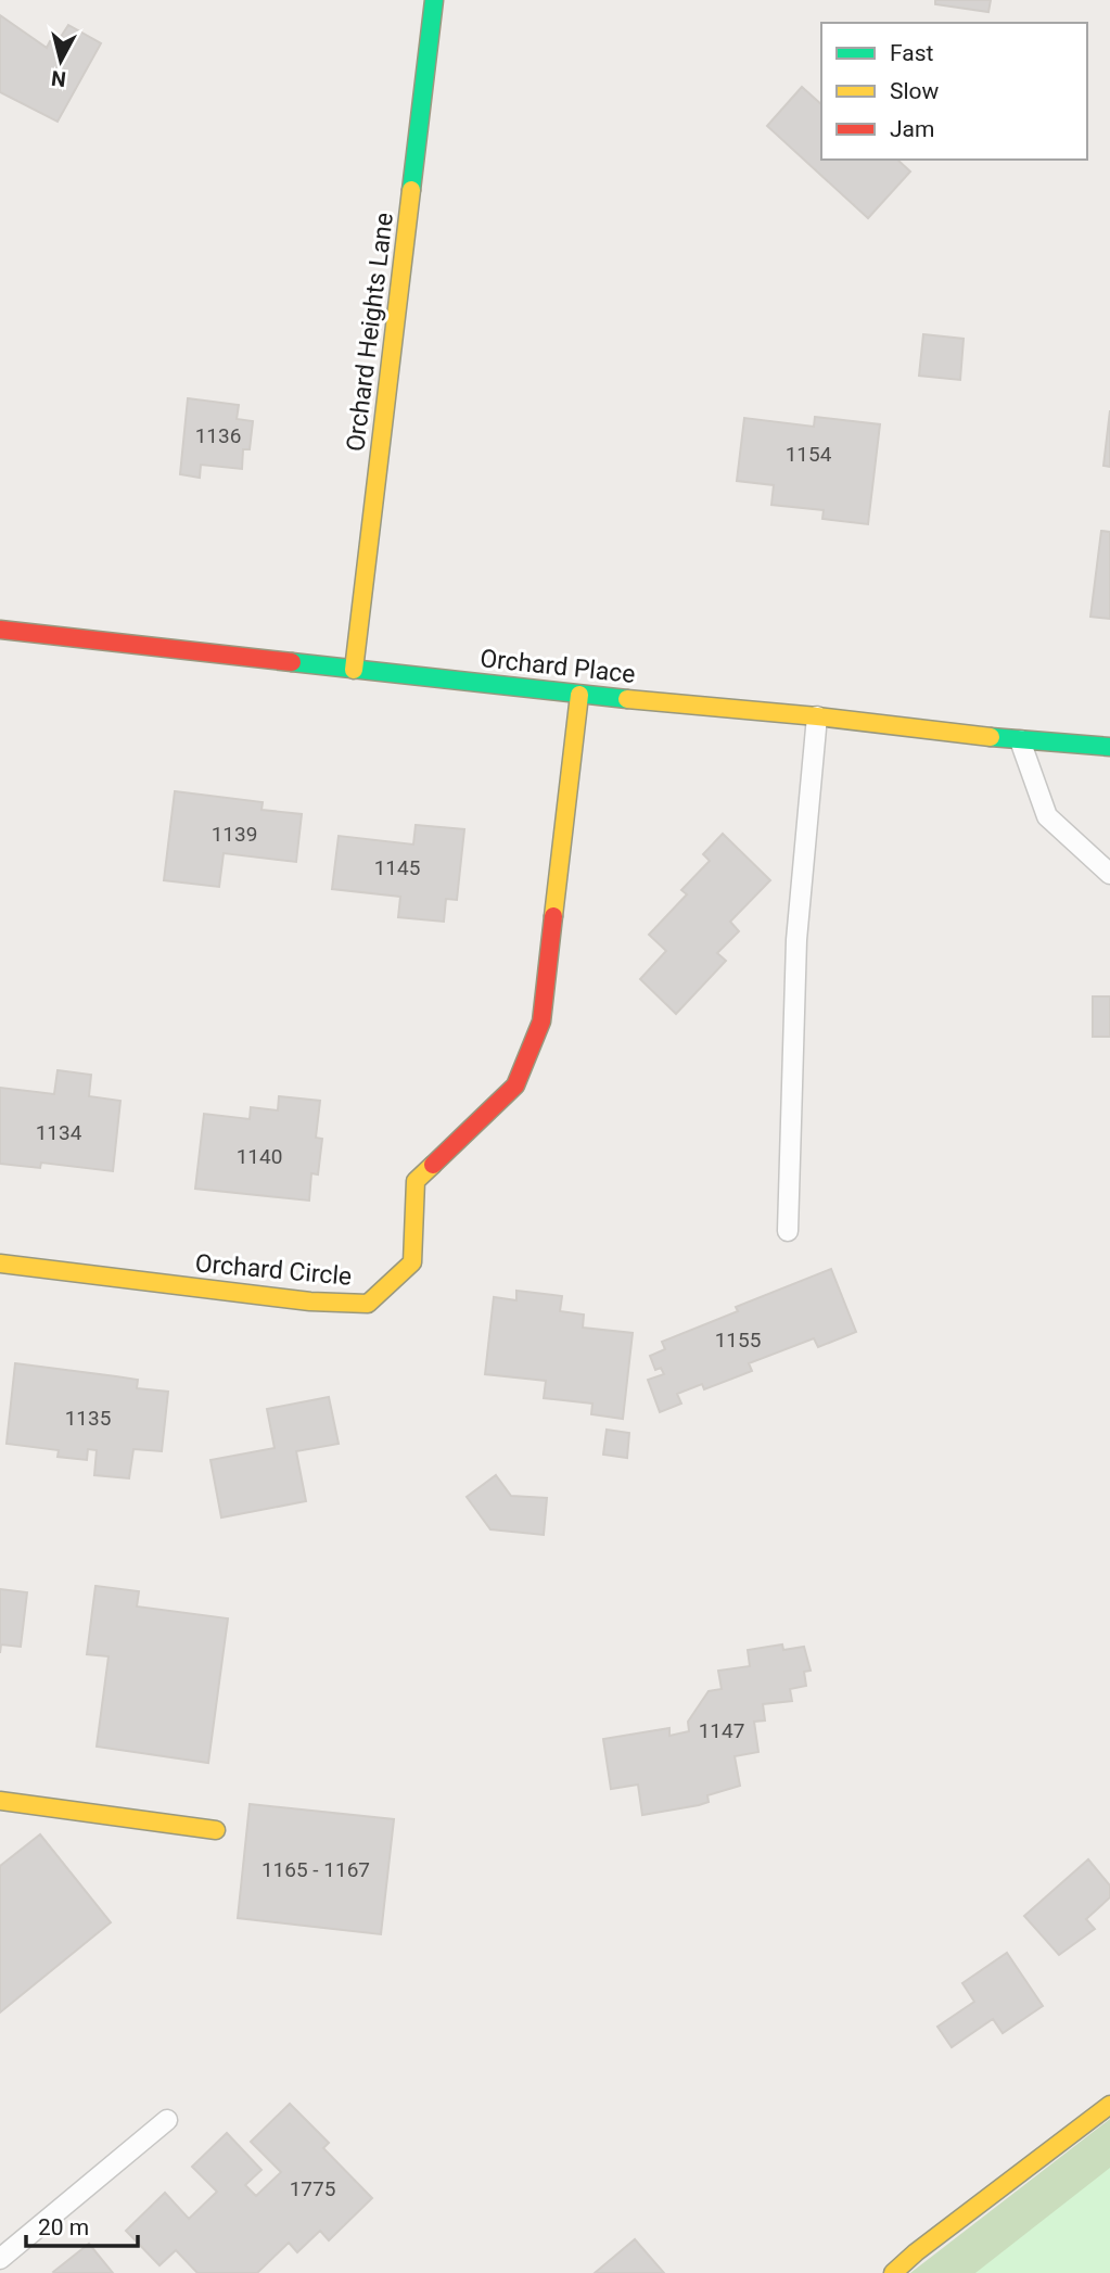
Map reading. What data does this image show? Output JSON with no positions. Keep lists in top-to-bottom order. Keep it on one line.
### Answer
{"streets":{"street":["Orchard Heights Lane","Orchard Place","Orchard Circle"]},"crossings":[["Orchard Heights Lane","Orchard Place"],["Orchard Place","Orchard Circle"]],"house_numbers":["1136","1154","1139","1145","1134","1140","1155","1135","1147","1165 - 1167","1775"],"legend":["Fast","Slow","Jam"],"scale_bar":"20 m","north":"bottom"}
